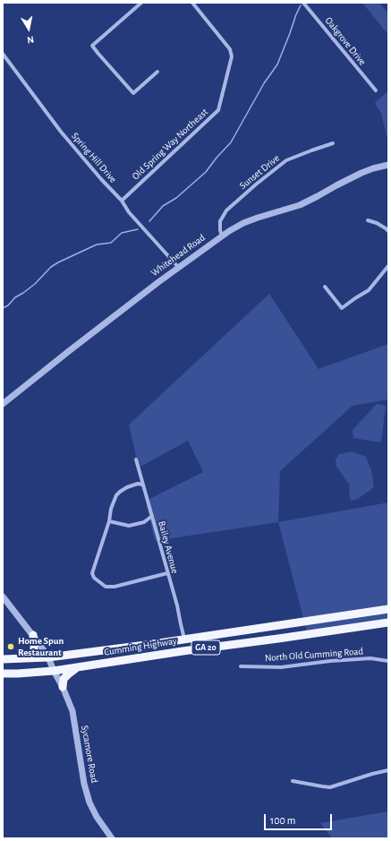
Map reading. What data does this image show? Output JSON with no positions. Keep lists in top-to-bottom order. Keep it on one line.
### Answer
{"streets":{"highway":["Cumming Highway","GA 20"],"street":["Oakgrove Drive","Old Spring Way Northeast","Spring Hill Drive","Sunset Drive","Whitehead Road","Bailey Avenue","North Old Cumming Road","Sycamore Road"]},"crossings":[["Old Spring Way Northeast","Spring Hill Drive"],["Spring Hill Drive","Whitehead Road"],["Sunset Drive","Whitehead Road"],["Bailey Avenue","Cumming Highway"],["Cumming Highway","Sycamore Road"]],"places":["Home Spun Restaurant"],"scale_bar":"100 m","north":"bottom"}
